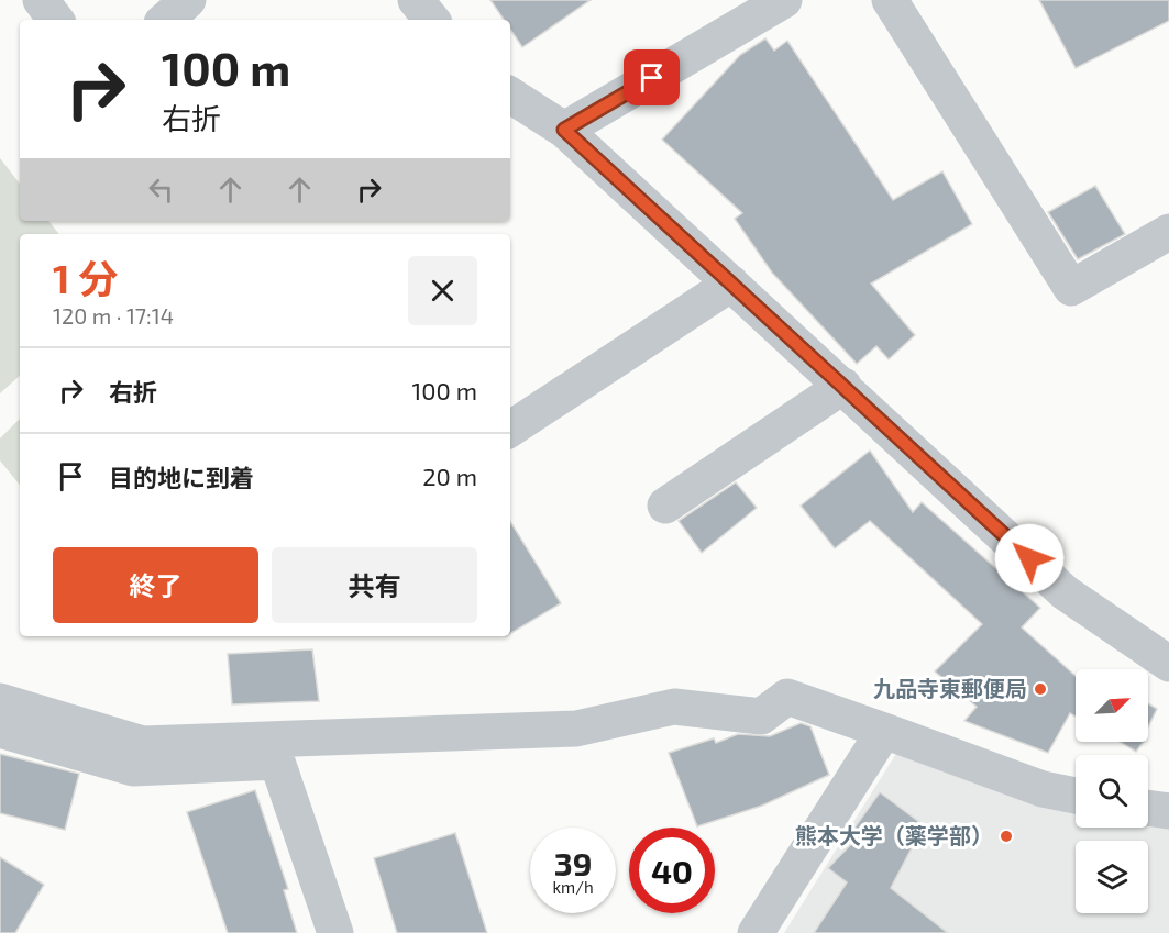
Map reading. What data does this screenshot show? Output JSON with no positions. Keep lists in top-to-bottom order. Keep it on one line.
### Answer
{"places":["九品寺東郵便局","熊本大学（薬学部）"],"north":"top right","page":{"turn":["100 m","右折"],"heading":["1 分","120 m · 17:14"],"list":[{"name":"右折","value":"100 m"},{"name":"目的地に到着","value":"20 m"}],"buttons":["終了","共有"],"speed":"39 km/h","limit":"40"}}
